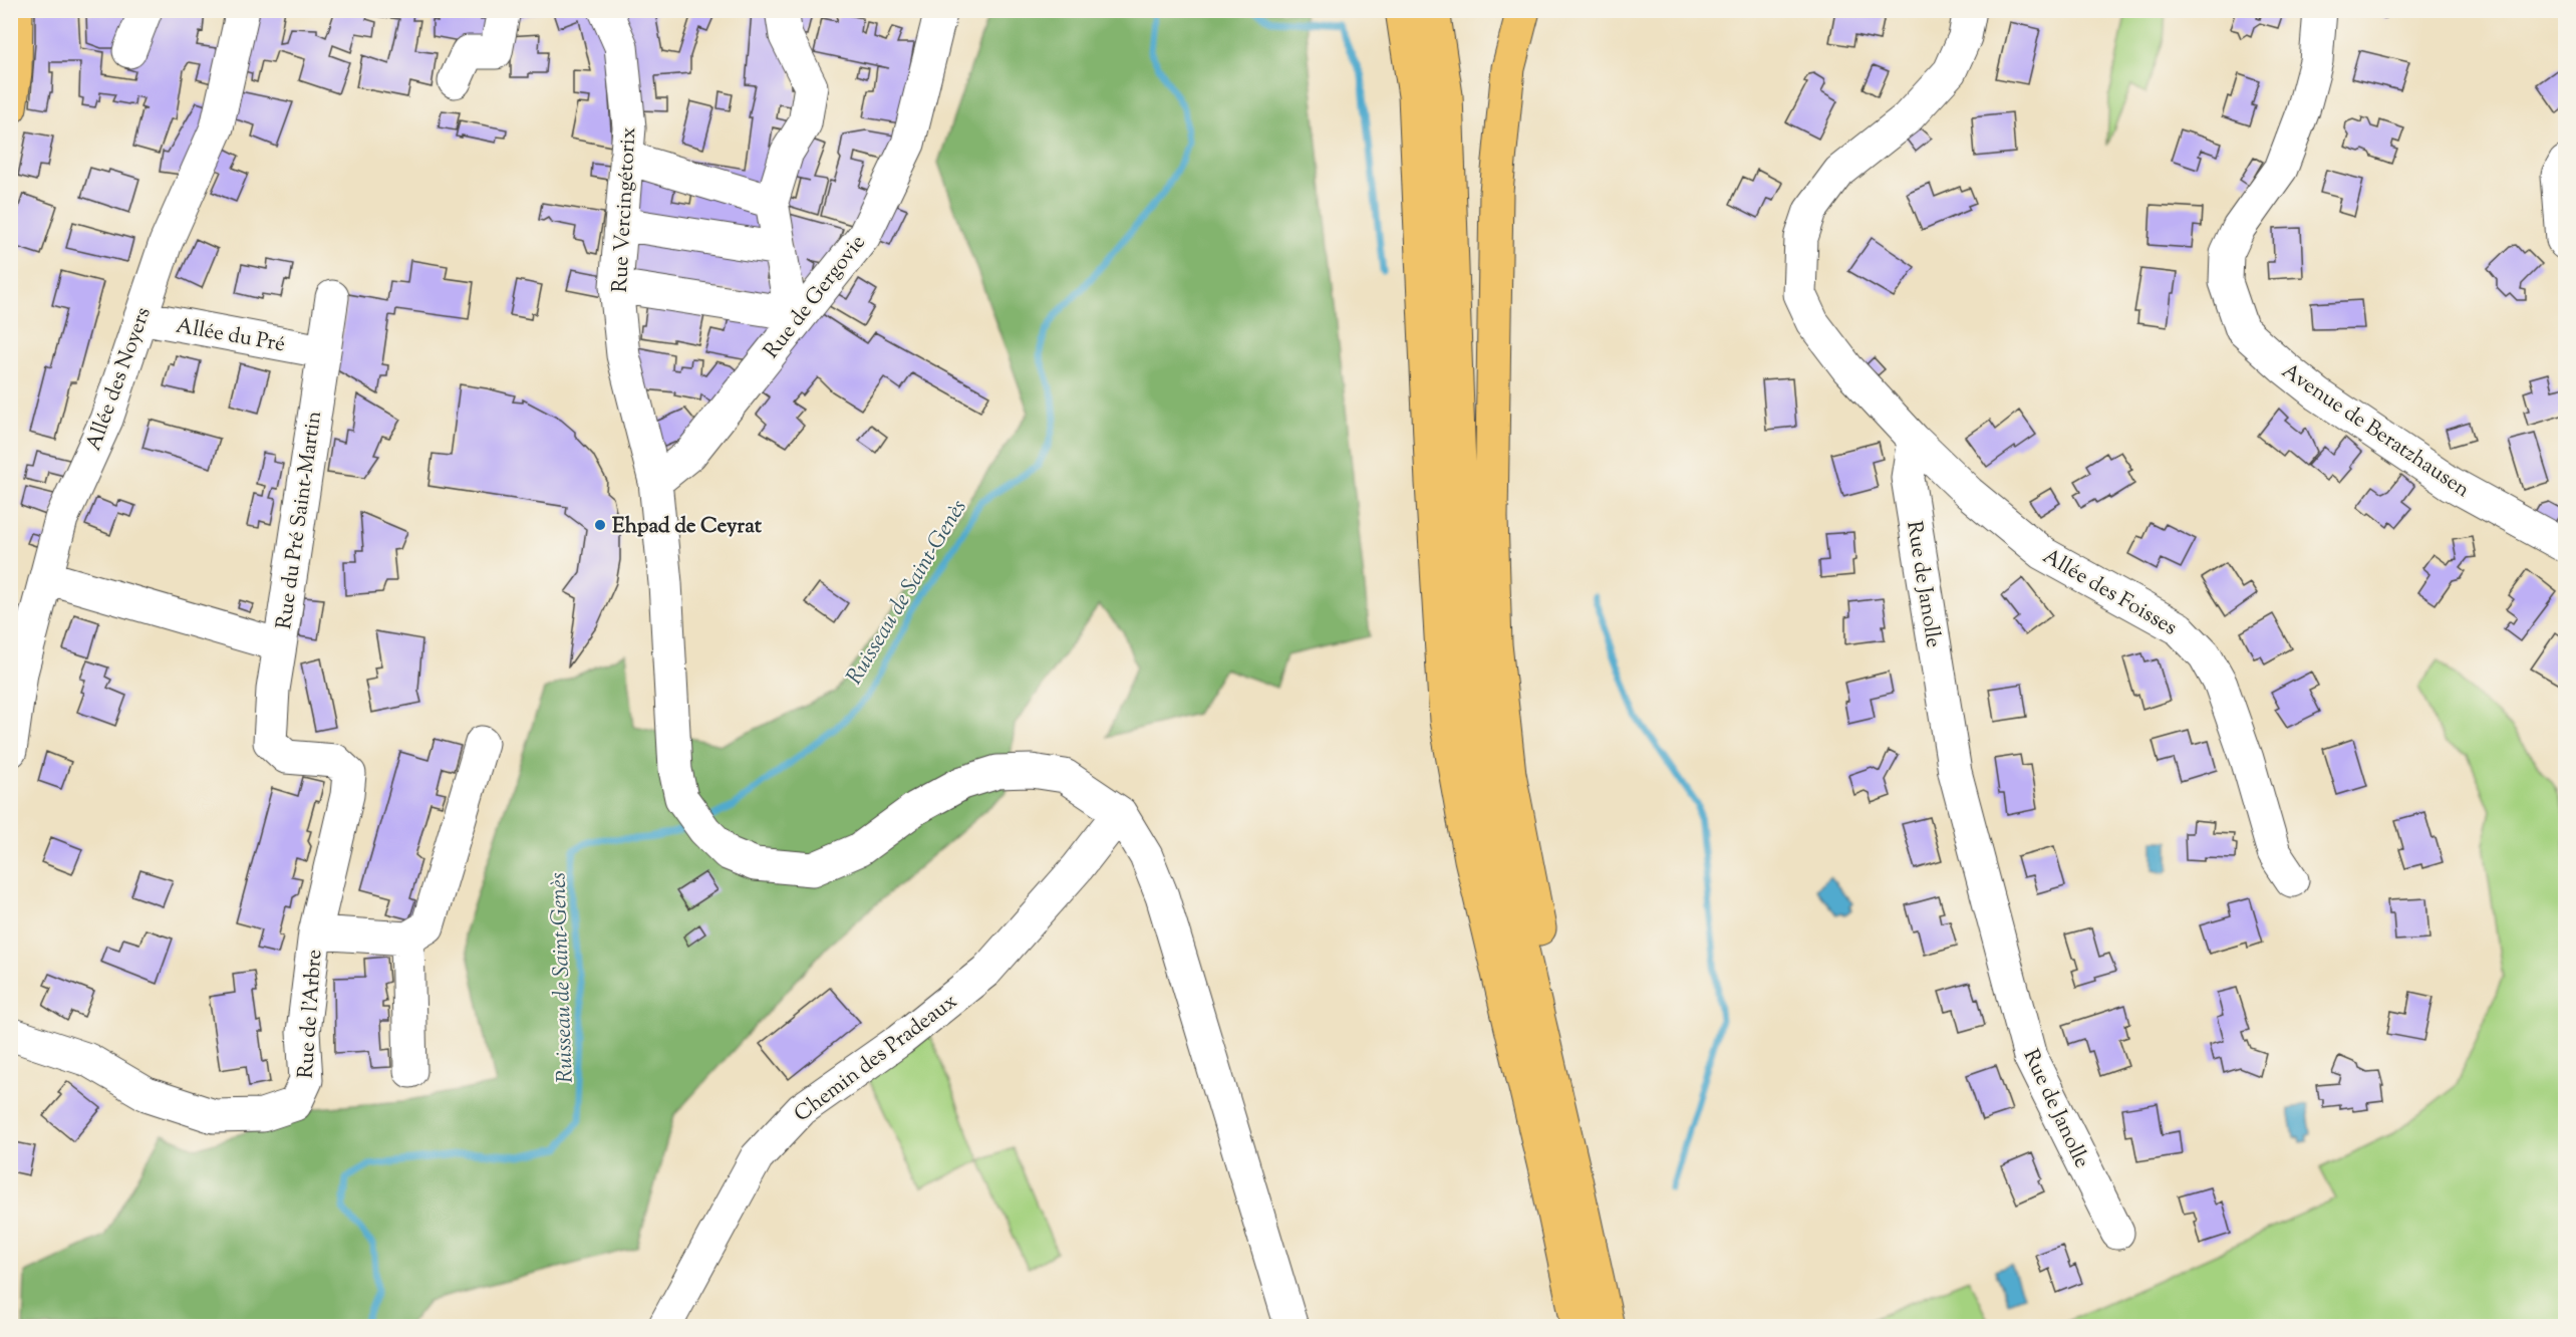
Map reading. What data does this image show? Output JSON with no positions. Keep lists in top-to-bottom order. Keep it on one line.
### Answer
{"streets":{"street":["Rue Vercingétorix","Rue de Gergovie","Allée du Pré","Allée des Noyers","Avenue de Beratzhausen","Rue du Pré Saint-Martin","Rue de Janolle","Allée des Foisses","Rue de l'Arbre","Chemin des Pradeaux"]},"crossings":[["Rue Vercingétorix","Rue de Gergovie"],["Rue Vercingétorix","Chemin des Pradeaux"],["Allée du Pré","Allée des Noyers"],["Allée du Pré","Rue du Pré Saint-Martin"],["Allée des Noyers","Rue du Pré Saint-Martin"],["Rue du Pré Saint-Martin","Rue de l'Arbre"],["Rue de Janolle","Allée des Foisses"]],"water":["Ruisseau de Saint-Genès"],"places":["Ehpad de Ceyrat"]}
